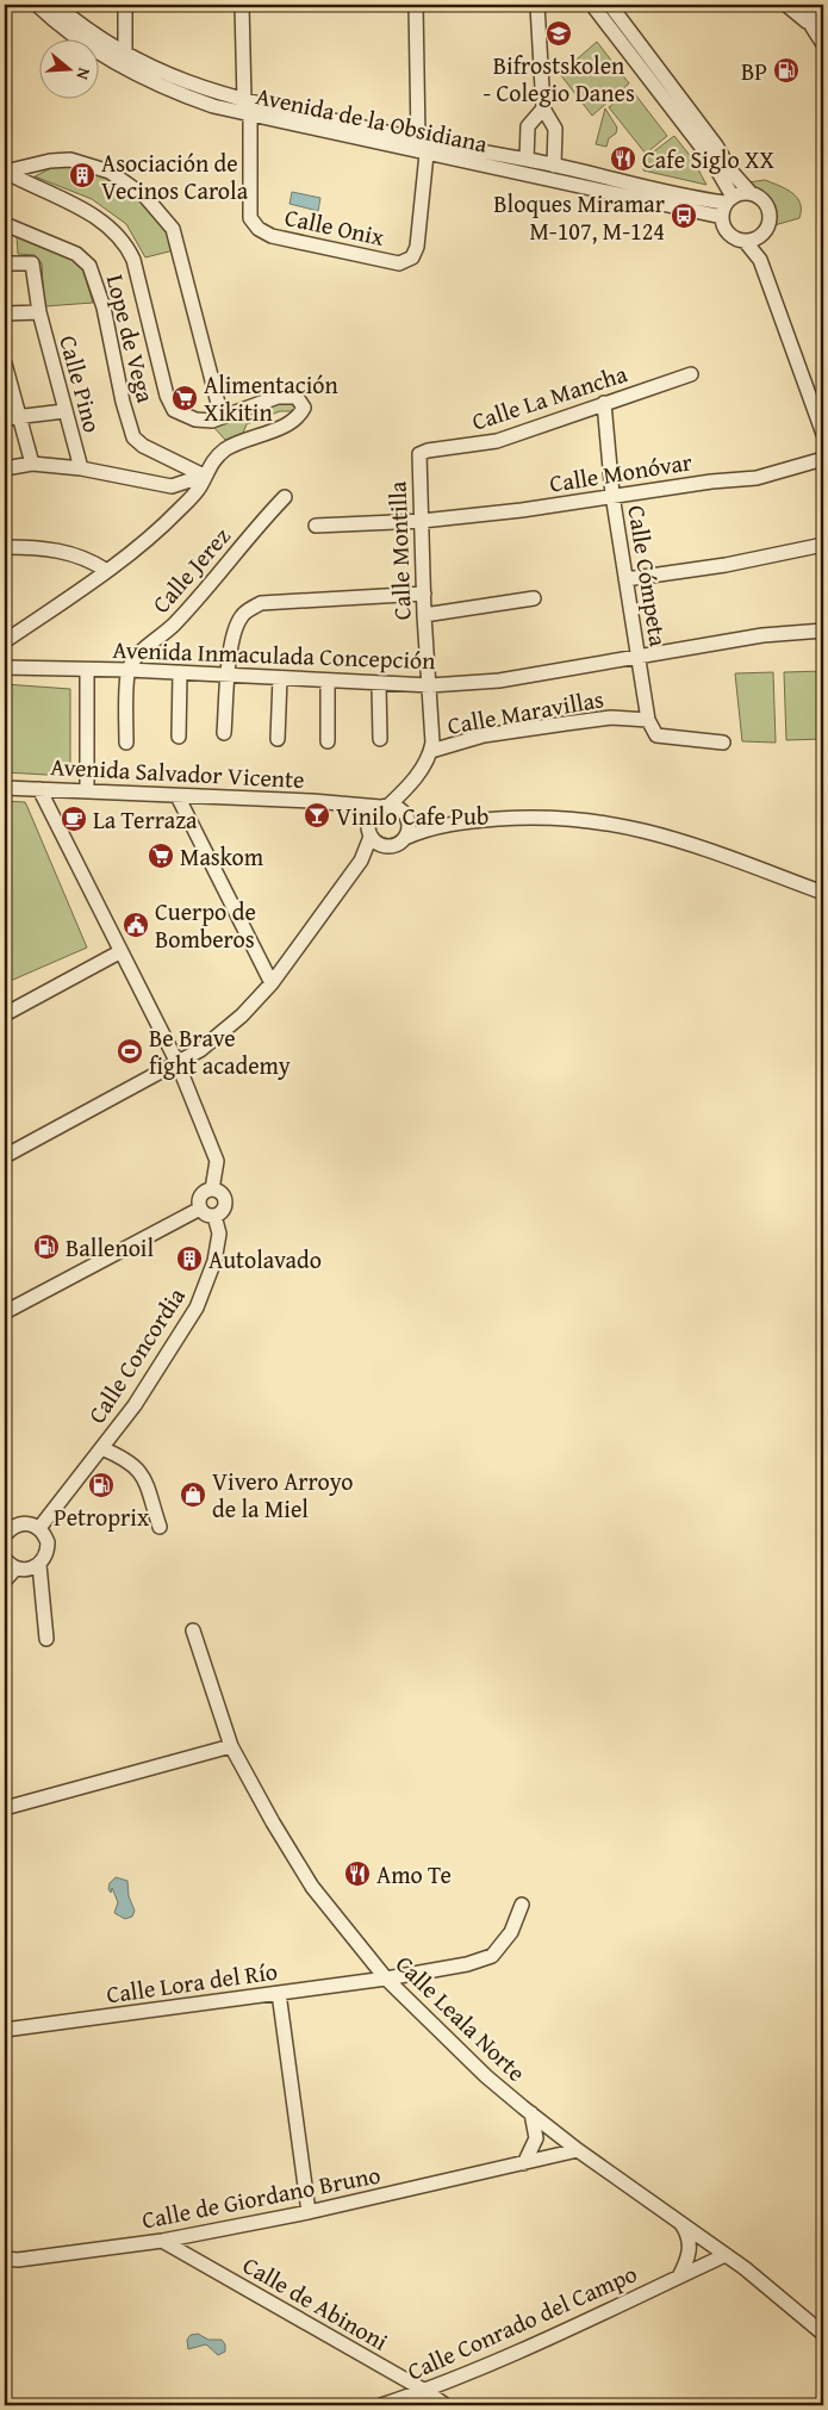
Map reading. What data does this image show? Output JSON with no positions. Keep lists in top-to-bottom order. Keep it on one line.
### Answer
{"streets":{"street":["Avenida de la Obsidiana","Calle Onix","Lope de Vega","Calle Pino","Calle La Mancha","Calle Monóvar","Calle Montilla","Calle Jerez","Calle Cómpeta","Avenida Inmaculada Concepción","Calle Maravillas","Avenida Salvador Vicente","Calle Concordia","Calle Lora del Río","Calle Leala Norte","Calle de Giordano Bruno","Calle de Abinoni","Calle Conrado del Campo"]},"crossings":[["Avenida de la Obsidiana","Calle Onix"],["Calle La Mancha","Calle Montilla"],["Calle La Mancha","Calle Cómpeta"],["Calle Monóvar","Calle Montilla"],["Calle Monóvar","Calle Cómpeta"],["Calle Montilla","Avenida Inmaculada Concepción"],["Calle Montilla","Calle Maravillas"],["Calle Montilla","Avenida Salvador Vicente"],["Calle Jerez","Avenida Inmaculada Concepción"],["Calle Cómpeta","Avenida Inmaculada Concepción"],["Calle Cómpeta","Calle Maravillas"],["Calle Lora del Río","Calle Leala Norte"],["Calle Leala Norte","Calle de Giordano Bruno"],["Calle Leala Norte","Calle Conrado del Campo"],["Calle de Giordano Bruno","Calle de Abinoni"],["Calle de Abinoni","Calle Conrado del Campo"]],"places":{"school or university":["Bifrostskolen - Colegio Danes"],"fuel station":["BP","Ballenoil","Petroprix"],"restaurant":["Cafe Siglo XX","Amo Te"],"building":["Asociación de Vecinos Carola","Autolavado"],"bus stop":["Bloques Miramar M-107, M-124"],"supermarket":["Alimentación Xikitin","Maskom"],"bar":["Vinilo Cafe Pub"],"cafe":["La Terraza"],"public building":["Cuerpo de Bomberos"],"sports":["Be Brave fight academy"],"shop":["Vivero Arroyo de la Miel"]},"north":"right"}
